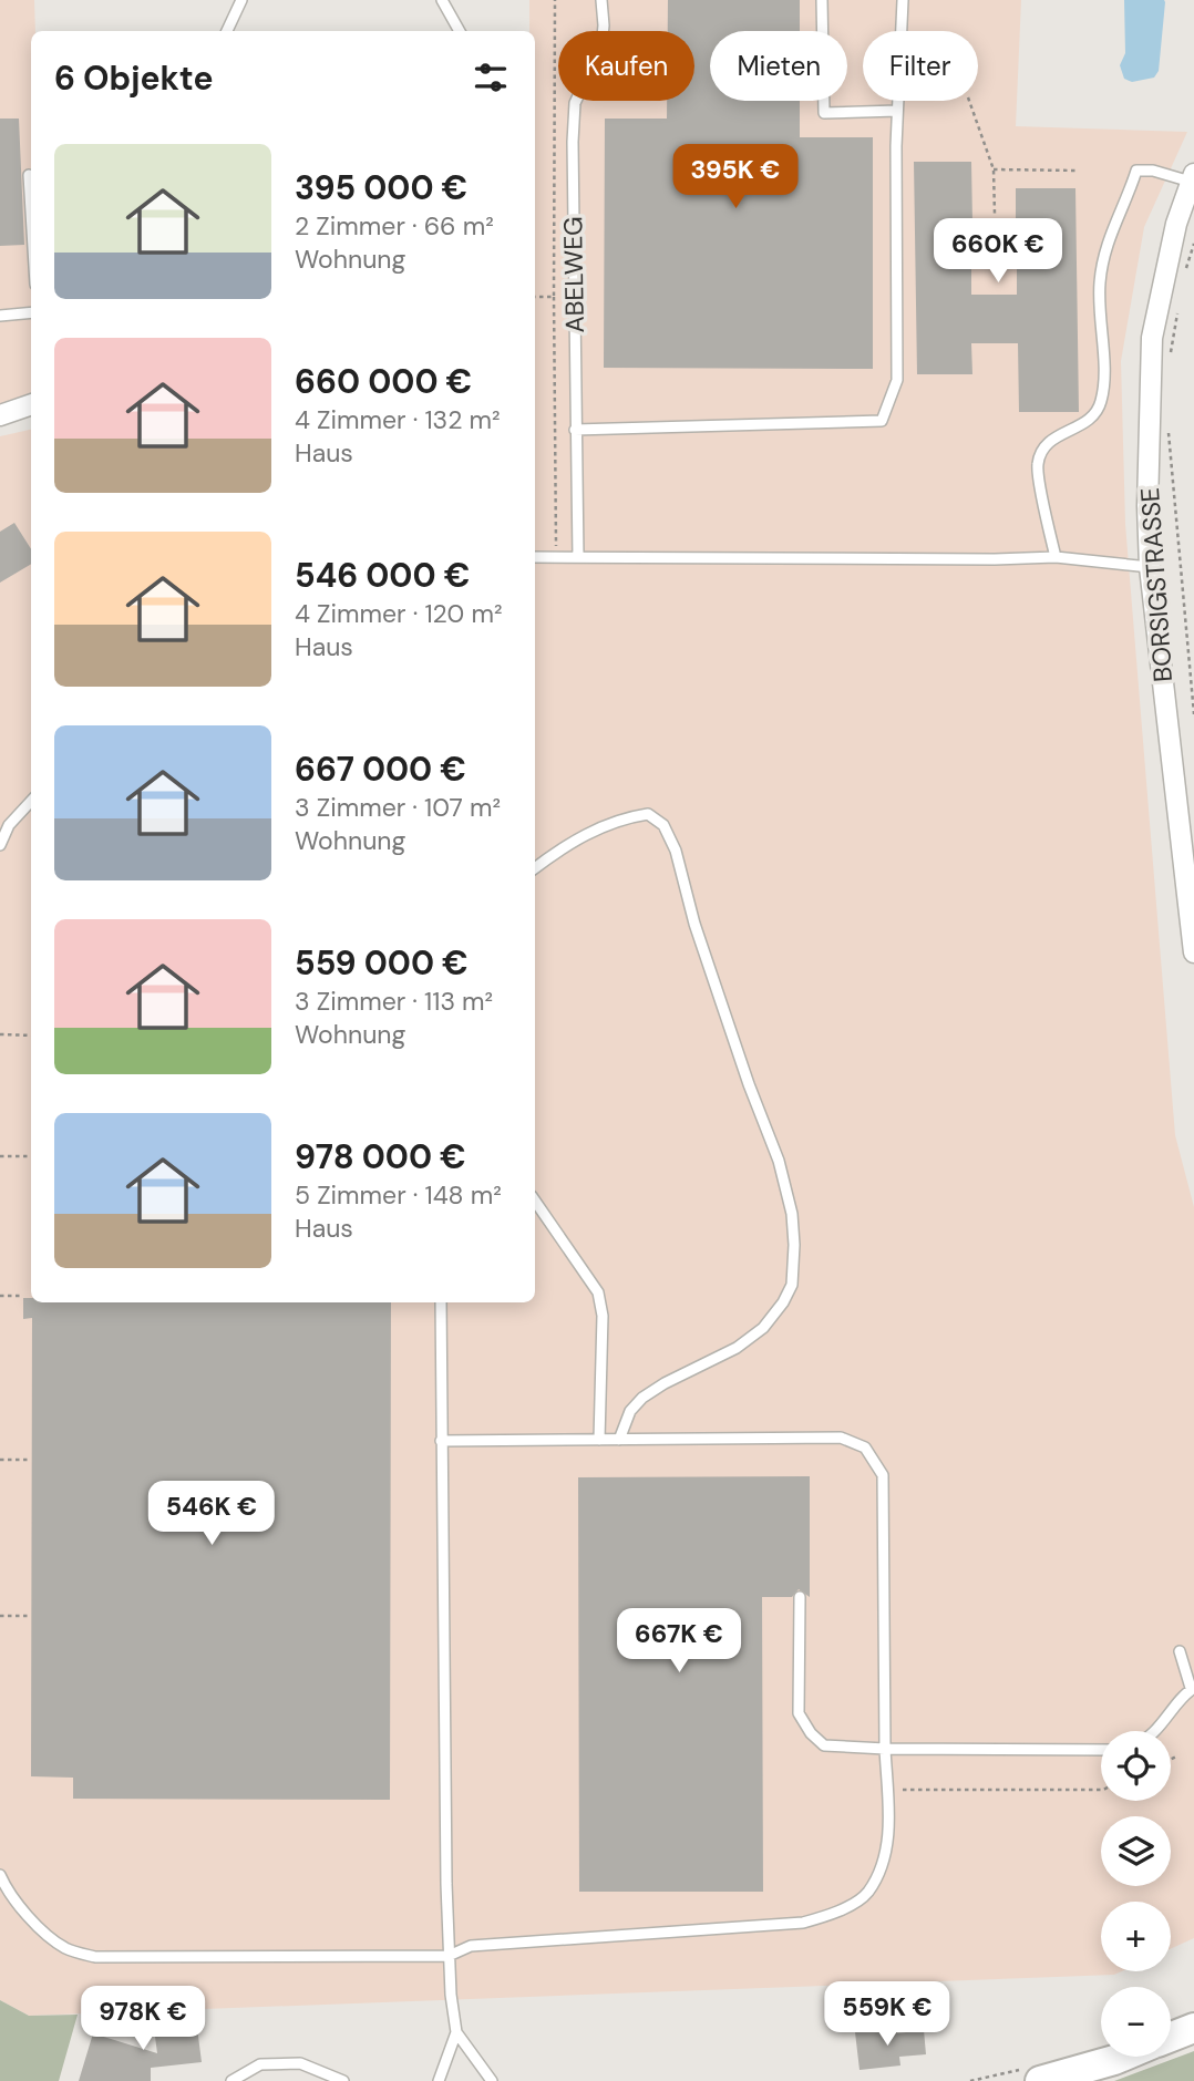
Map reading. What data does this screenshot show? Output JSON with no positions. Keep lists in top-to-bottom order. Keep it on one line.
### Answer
{"streets":{"street":["BORSIGSTRASSE"],"lane":["ABELWEG"]},"page":{"chip":["Kaufen","Mieten","Filter"],"heading":"6 Objekte","list":[{"name":"395 000 €","note":"2 Zimmer · 66 m² · Wohnung"},{"name":"660 000 €","note":"4 Zimmer · 132 m² · Haus"},{"name":"546 000 €","note":"4 Zimmer · 120 m² · Haus"},{"name":"667 000 €","note":"3 Zimmer · 107 m² · Wohnung"},{"name":"559 000 €","note":"3 Zimmer · 113 m² · Wohnung"},{"name":"978 000 €","note":"5 Zimmer · 148 m² · Haus"}],"price":["395K €","660K €","546K €","667K €","559K €","978K €"],"map_buttons":["+","−"]}}
